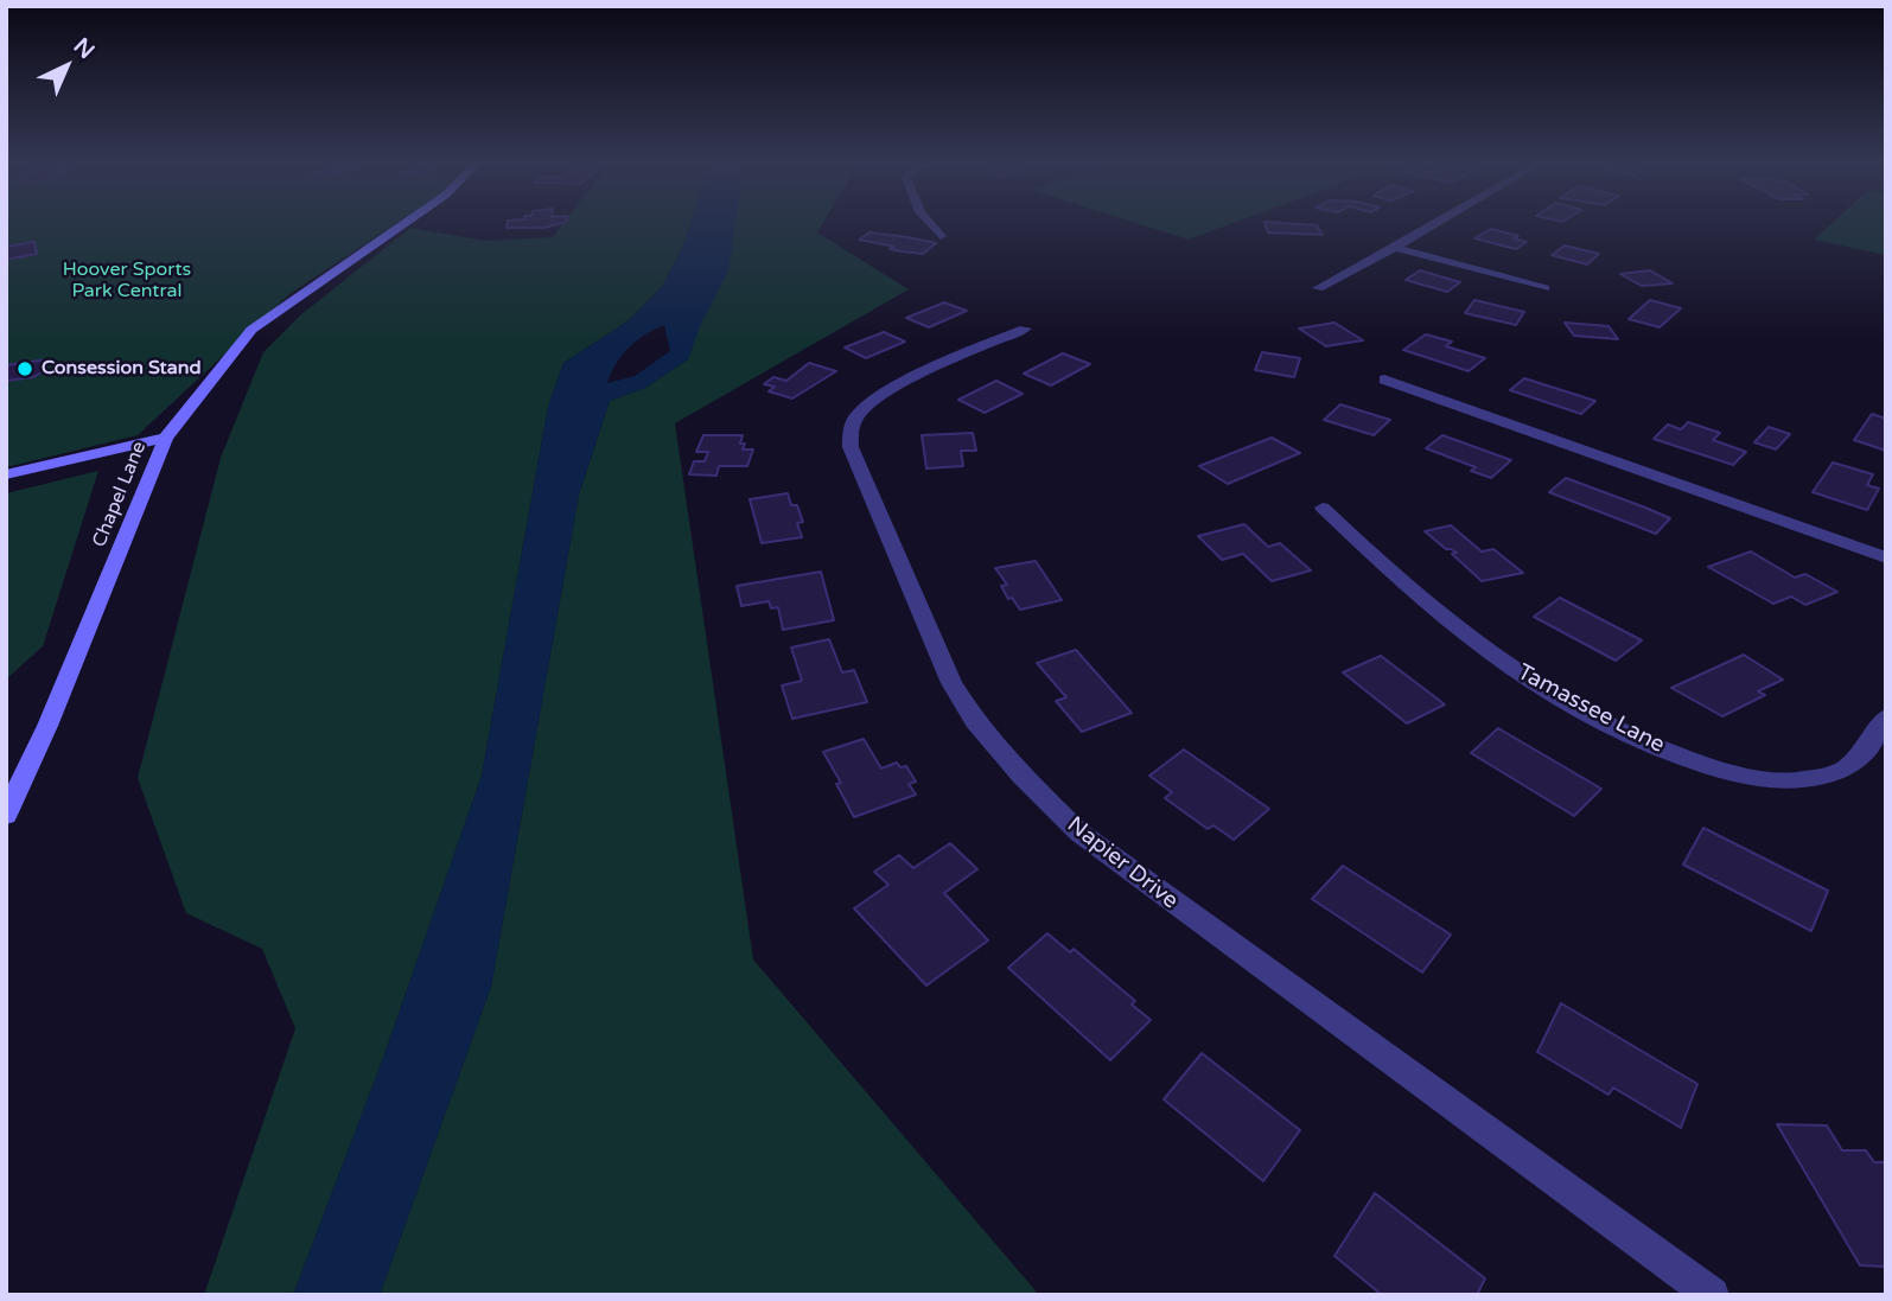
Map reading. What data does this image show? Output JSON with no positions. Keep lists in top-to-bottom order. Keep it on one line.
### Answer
{"streets":{"street":["Chapel Lane","Tamassee Lane","Napier Drive"]},"parks":["Hoover Sports Park Central"],"places":["Consession Stand"],"north":"top right"}
